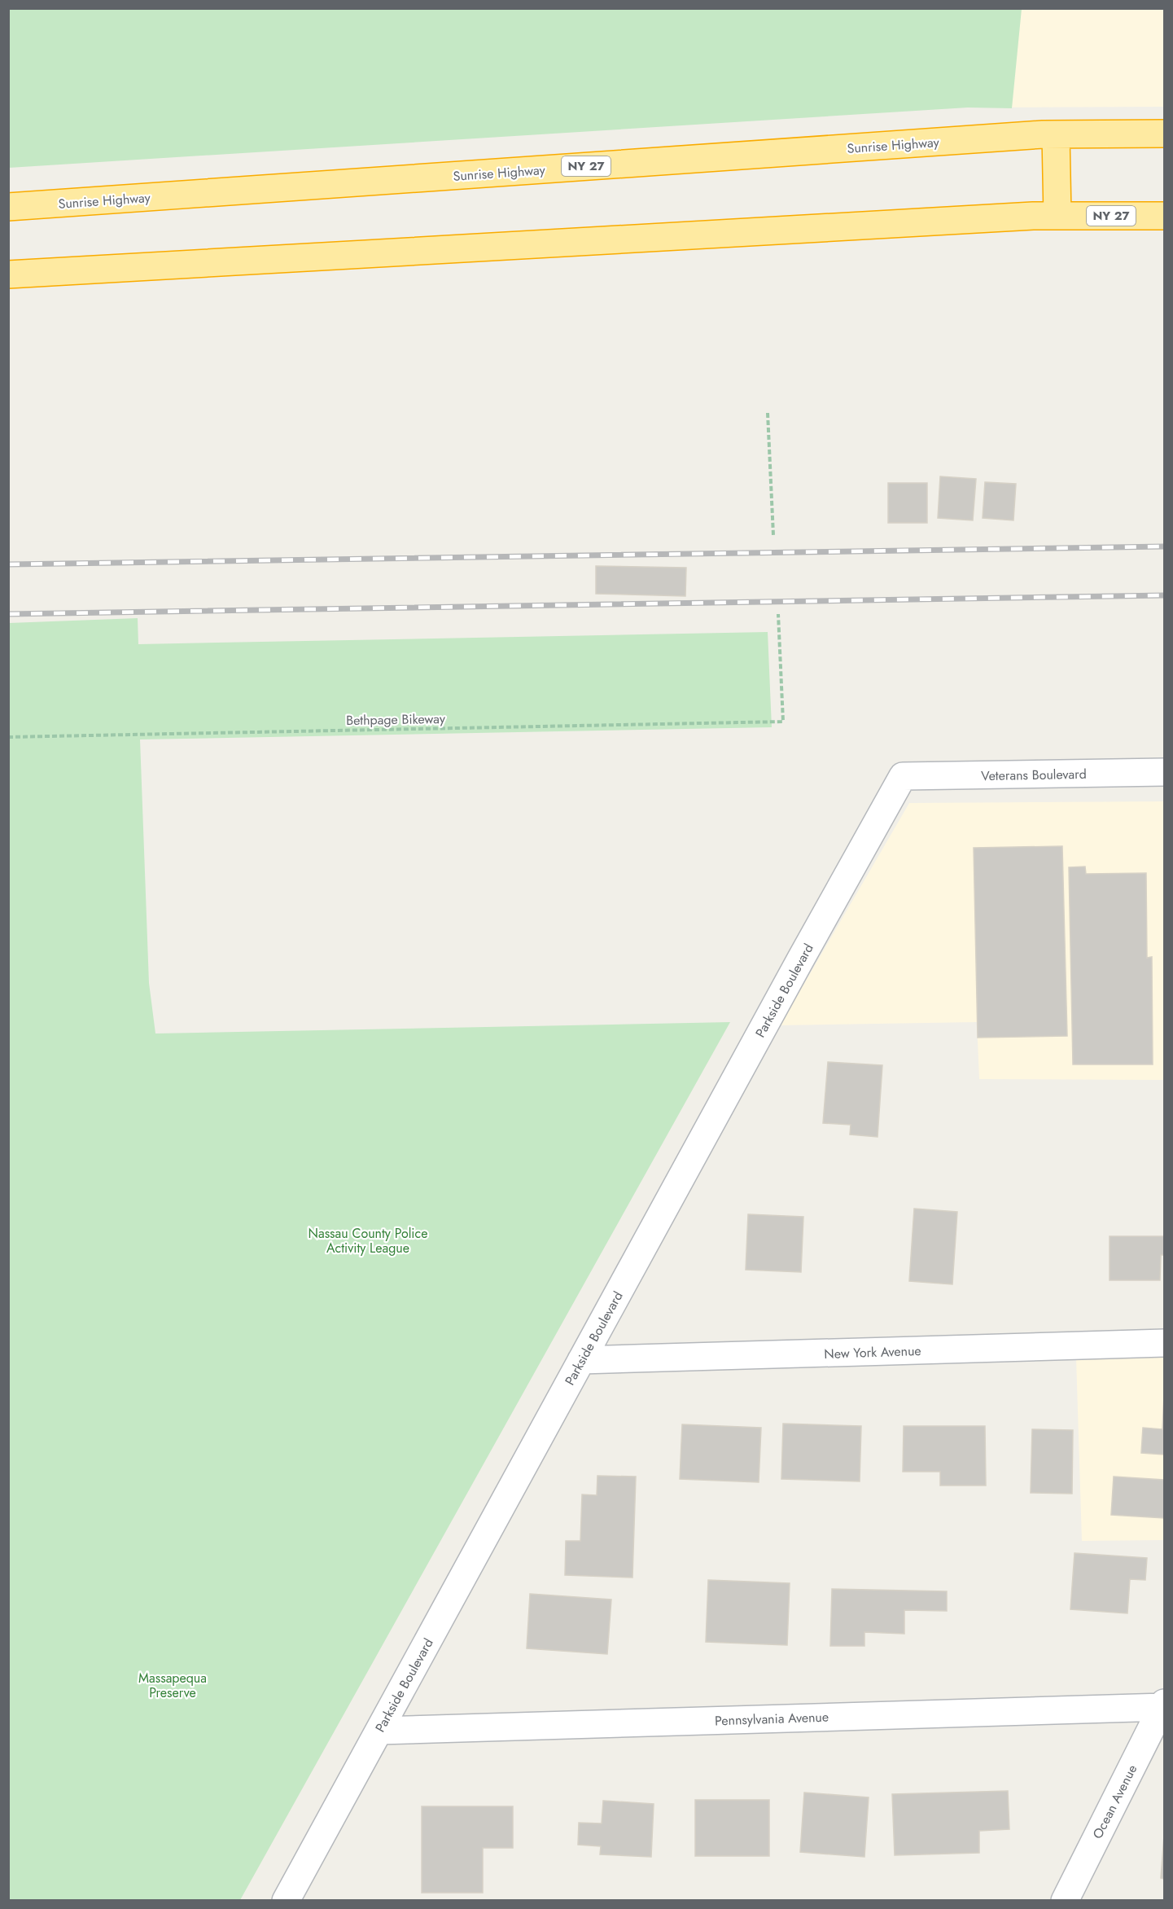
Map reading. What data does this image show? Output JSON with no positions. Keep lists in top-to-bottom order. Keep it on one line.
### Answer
{"streets":{"highway":["Sunrise Highway","NY 27"],"street":["Veterans Boulevard","Parkside Boulevard","New York Avenue","Pennsylvania Avenue","Ocean Avenue"],"path":["Bethpage Bikeway"]},"crossings":[["Veterans Boulevard","Parkside Boulevard"],["Parkside Boulevard","New York Avenue"],["Parkside Boulevard","Pennsylvania Avenue"],["Pennsylvania Avenue","Ocean Avenue"]],"parks":["Nassau County Police Activity League","Massapequa Preserve"]}
